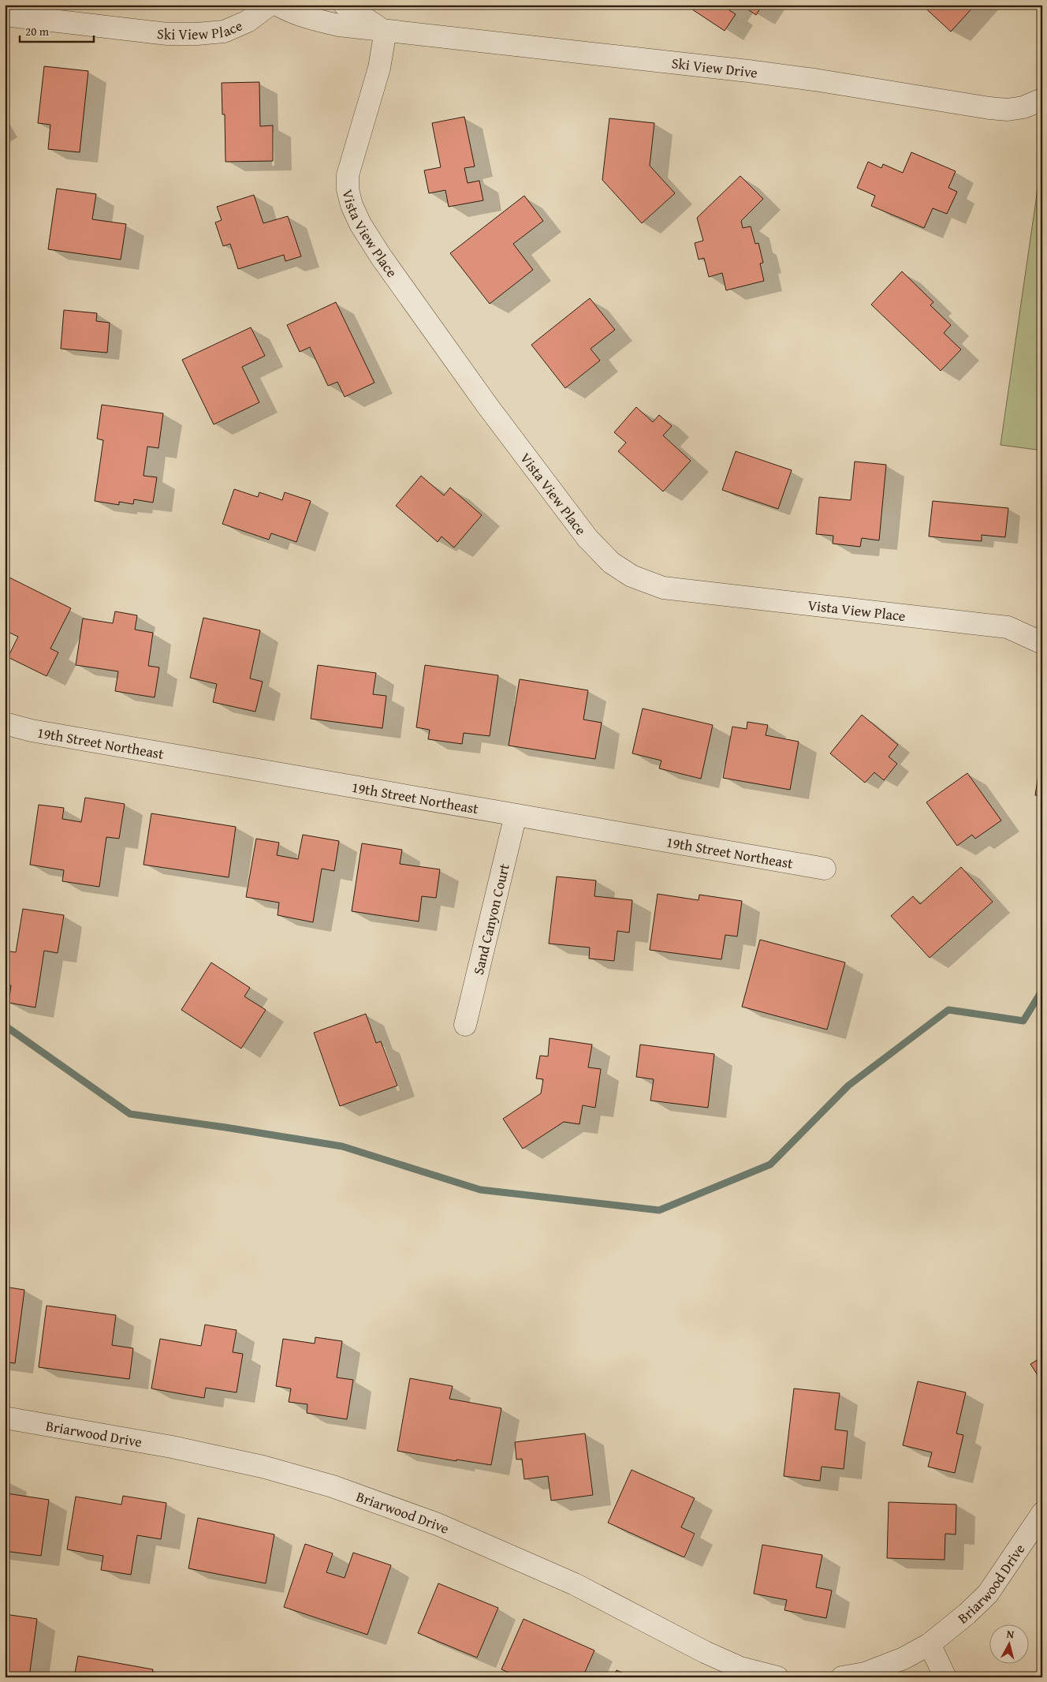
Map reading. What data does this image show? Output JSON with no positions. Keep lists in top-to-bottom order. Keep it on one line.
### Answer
{"streets":{"street":["Ski View Place","Ski View Drive","Vista View Place","19th Street Northeast","Sand Canyon Court","Briarwood Drive"]},"crossings":[["Ski View Drive","Vista View Place"],["19th Street Northeast","Sand Canyon Court"]],"scale_bar":"20 m","north":"top"}
